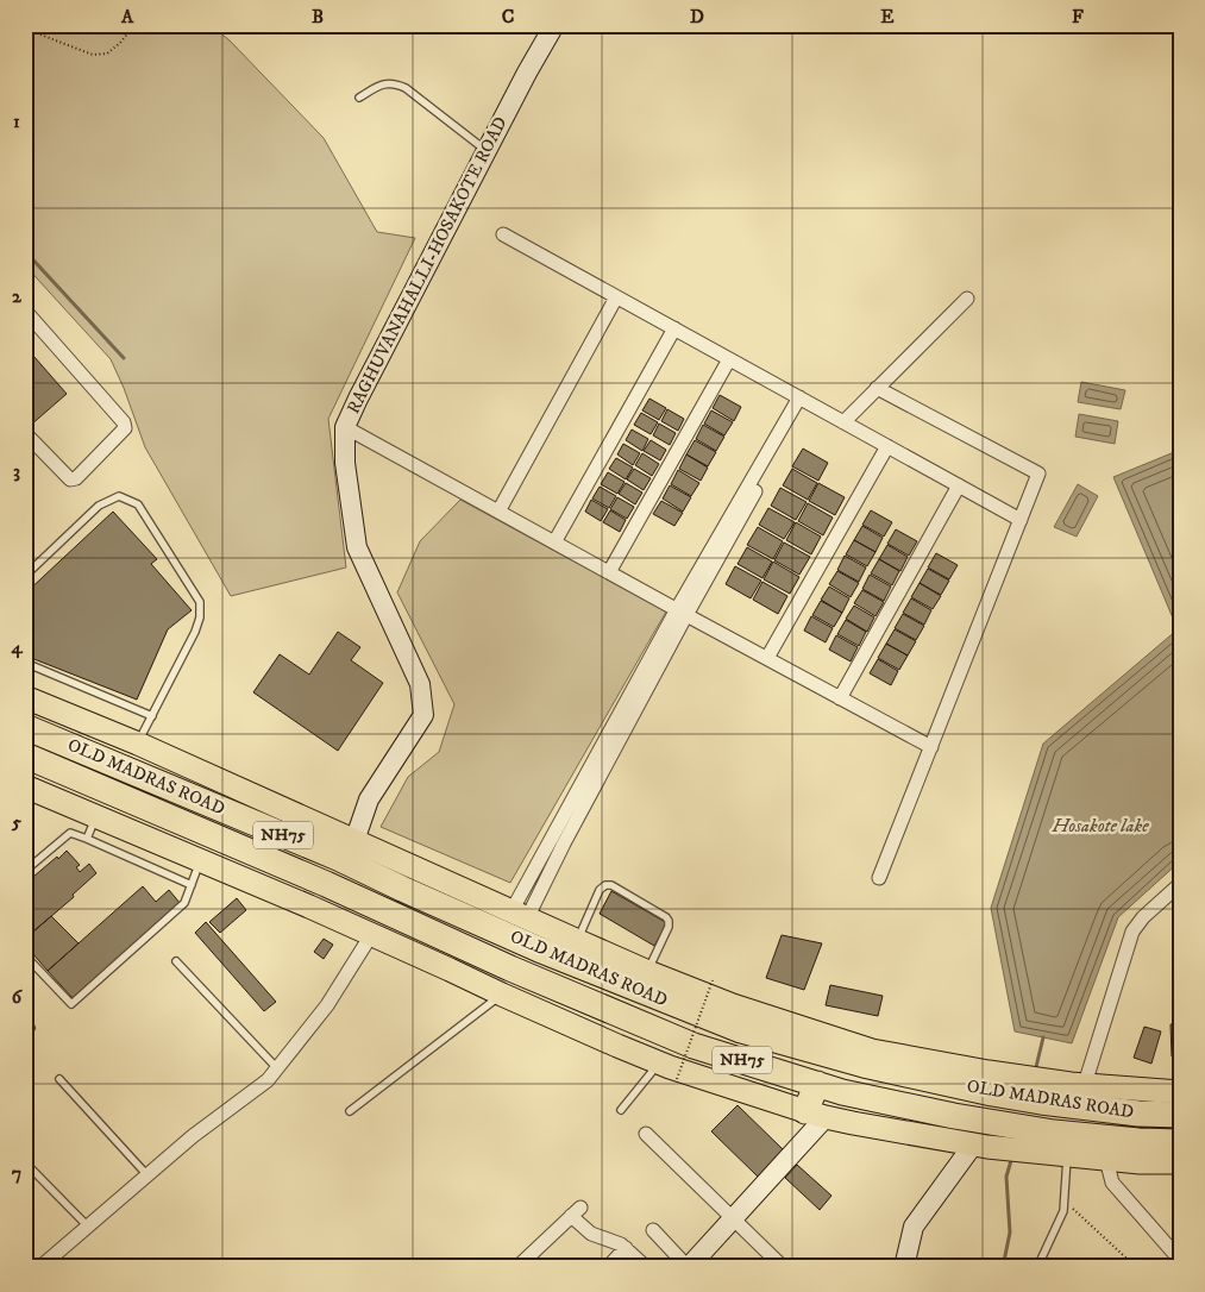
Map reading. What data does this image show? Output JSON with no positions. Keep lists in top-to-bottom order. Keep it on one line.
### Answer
{"streets":{"highway":["OLD MADRAS ROAD","NH75"],"main road":["RAGHUVANAHALLI-HOSAKOTE ROAD"]},"crossings":[["OLD MADRAS ROAD","NH75"]],"water":["Hosakote lake"],"grid":{"columns":["A","B","C","D","E","F"],"rows":["1","2","3","4","5","6","7"]}}
